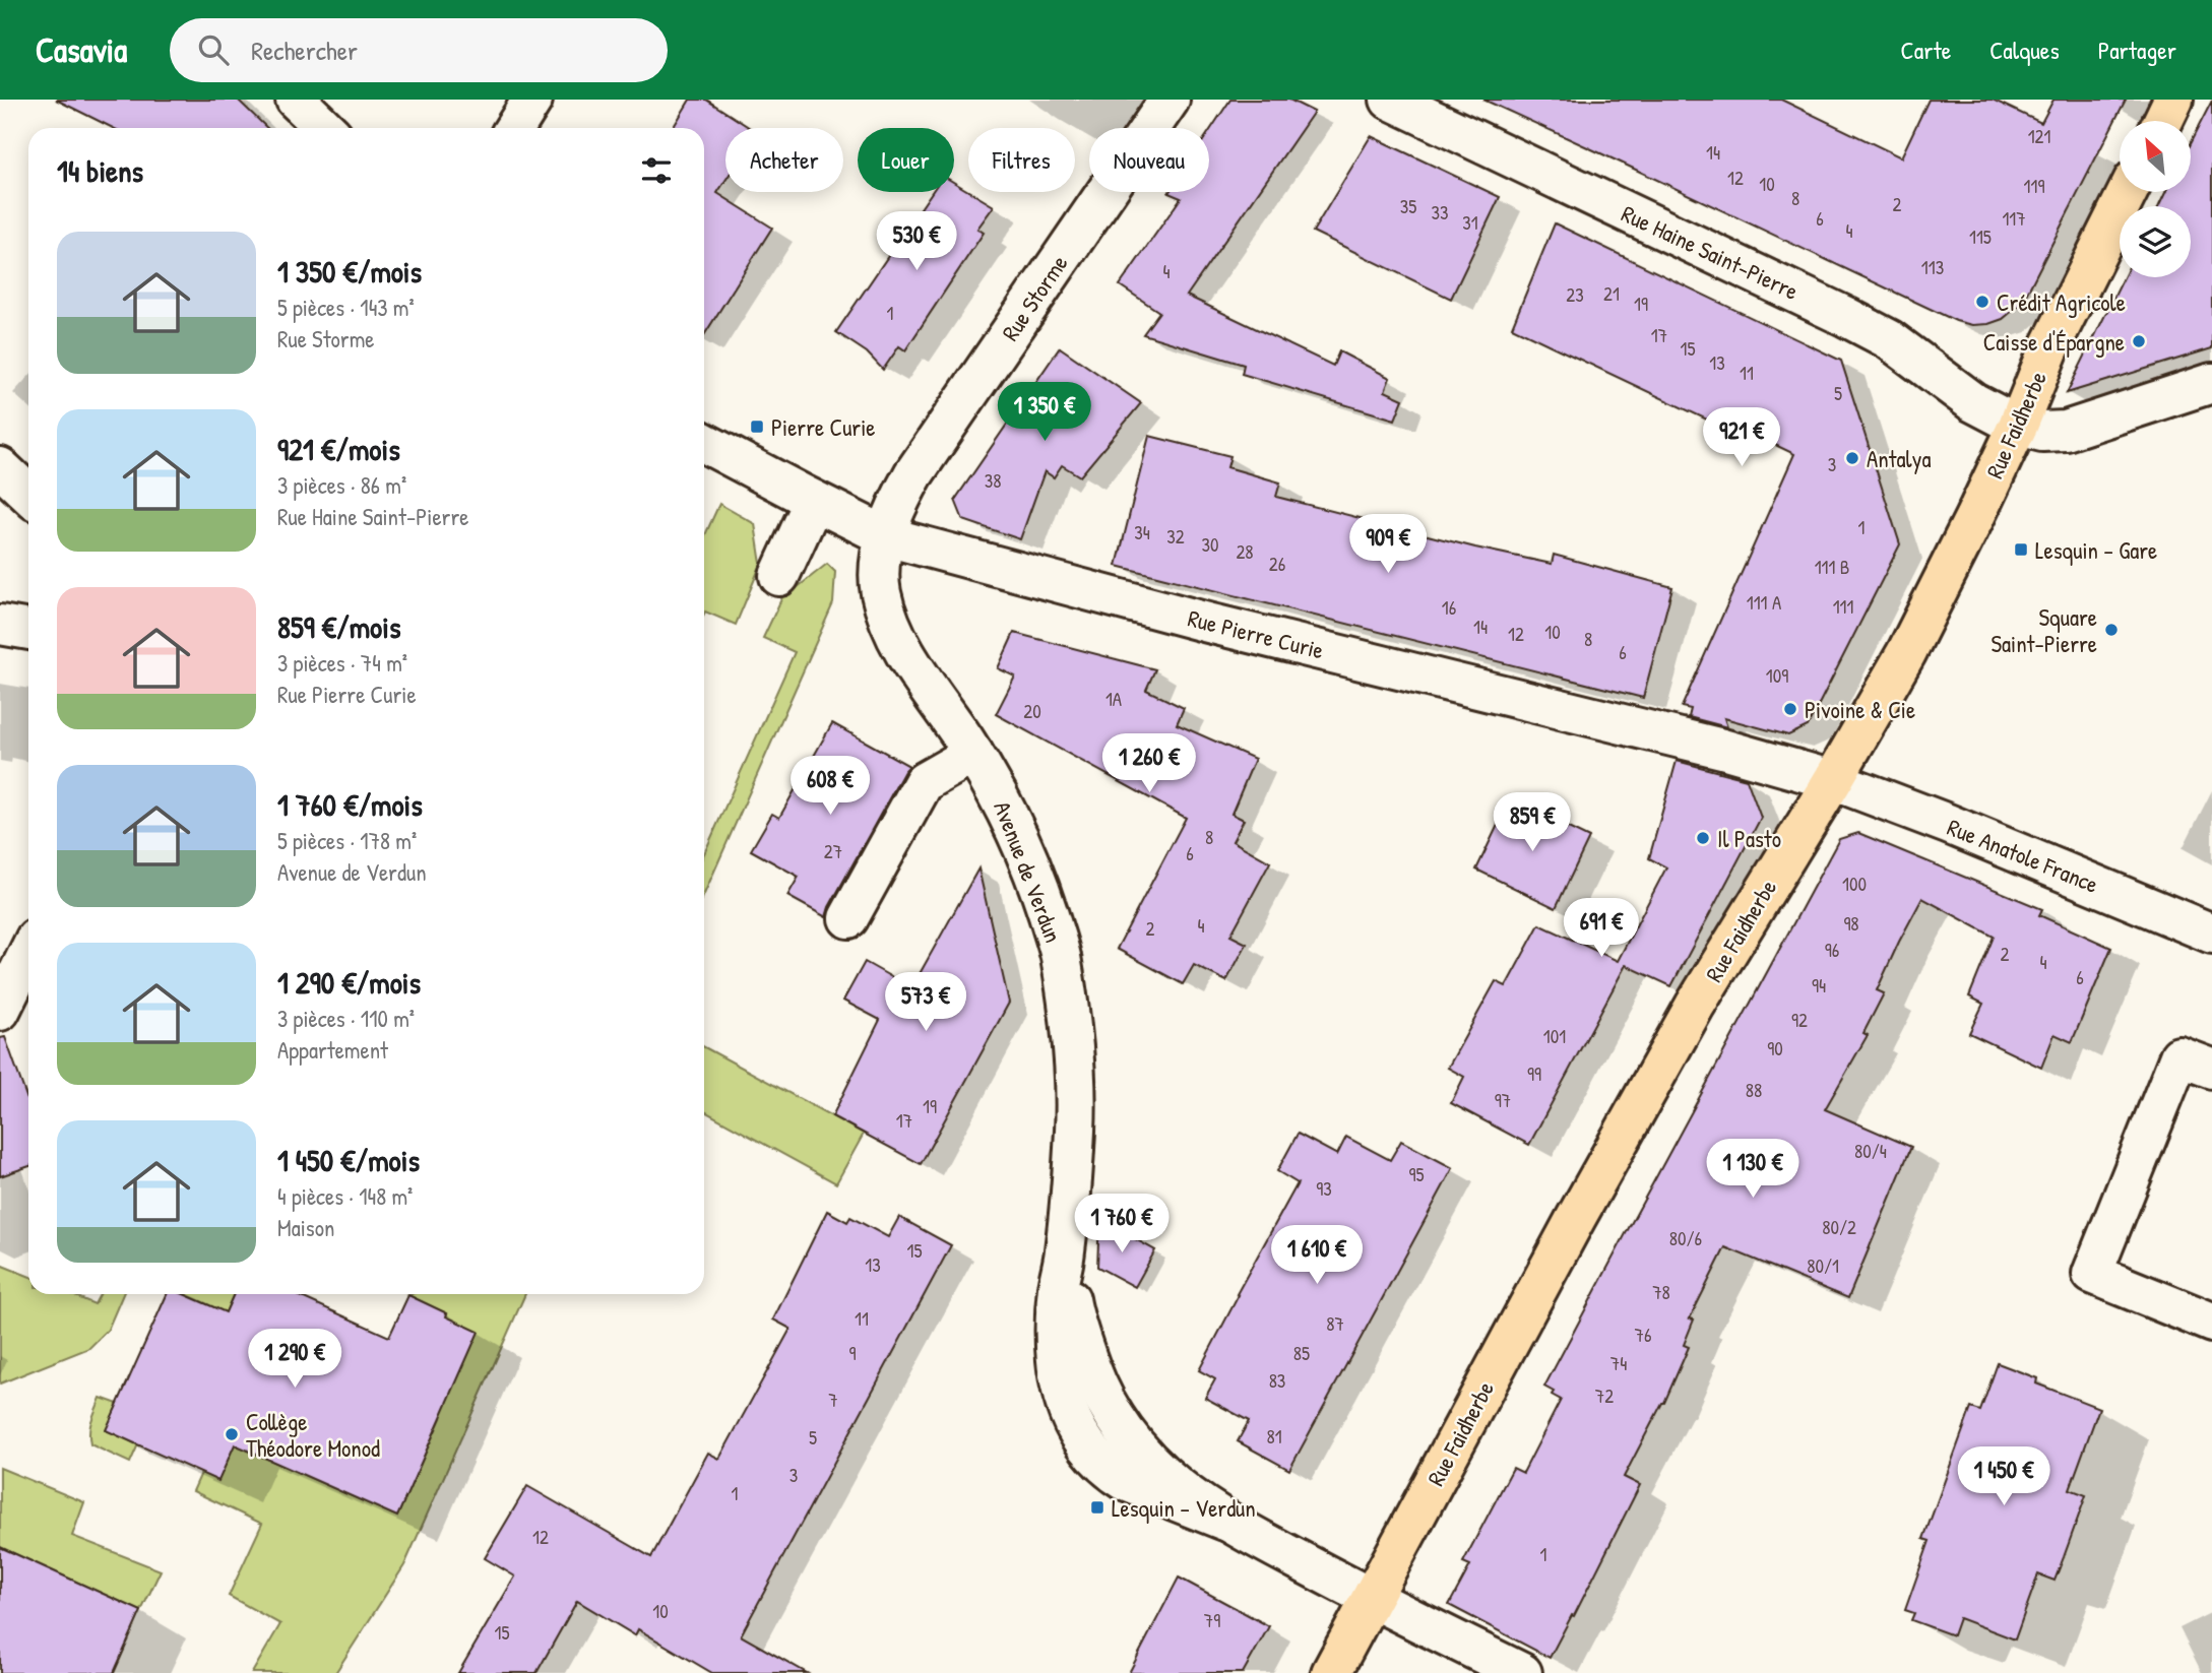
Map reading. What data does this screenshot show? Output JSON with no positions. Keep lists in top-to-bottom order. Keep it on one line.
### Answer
{"streets":{"main road":["Rue Faidherbe"],"street":["Rue Haine Saint-Pierre","Rue Storme","Rue Pierre Curie","Rue Anatole France","Avenue de Verdun"]},"crossings":[["Rue Haine Saint-Pierre","Rue Faidherbe"],["Rue Storme","Rue Pierre Curie"],["Rue Storme","Avenue de Verdun"],["Rue Faidherbe","Rue Pierre Curie"],["Rue Faidherbe","Rue Anatole France"],["Rue Faidherbe","Avenue de Verdun"],["Rue Pierre Curie","Rue Anatole France"],["Rue Pierre Curie","Avenue de Verdun"]],"places":{"other":["Crédit Agricole","Caisse d'Épargne","Antalya","Square Saint-Pierre","Pivoine & Cie","Il Pasto","Collège Théodore Monod"],"transit":["Pierre Curie","Lesquin – Gare","Lesquin – Verdun"]},"house_numbers":["121","14","12","10","119","8","2","35","33","6","117","31","4","115","113","4","21","23","19","1","17","15","13","11","5","3","38","1","34","32","30","28","26","111 B","111 A","111","16","14","10","12","8","6","109","1A","20","8","27","6","100","98","4","2","96","2","4","6","94","92","101","90","99","88","97","19","17","80/4","95","93","80/2","80/6","15","13","80/1","78","11","87","76","9","85","74","83","72","7","81","5","3","1","12","1","10","79","15"],"north":"top left","page":{"header":"Casavia","search":"Rechercher","nav":["Carte","Calques","Partager"],"chip":["Acheter","Louer","Filtres","Nouveau"],"heading":"14 biens","price":["530 €","1 350 €","921 €","909 €","1 260 €","608 €","859 €","691 €","573 €","1 130 €","1 760 €","1 610 €","1 290 €","1 450 €"],"list":[{"name":"1 350 €/mois","note":"5 pièces · 143 m² · Rue Storme"},{"name":"921 €/mois","note":"3 pièces · 86 m² · Rue Haine Saint-Pierre"},{"name":"859 €/mois","note":"3 pièces · 74 m² · Rue Pierre Curie"},{"name":"1 760 €/mois","note":"5 pièces · 178 m² · Avenue de Verdun"},{"name":"1 290 €/mois","note":"3 pièces · 110 m² · Appartement"},{"name":"1 450 €/mois","note":"4 pièces · 148 m² · Maison"}]}}
